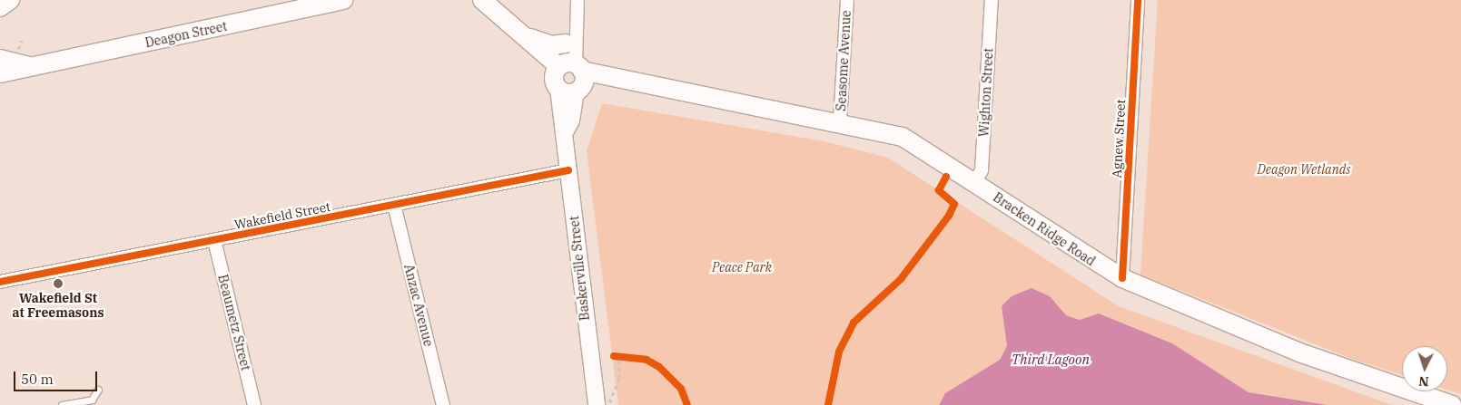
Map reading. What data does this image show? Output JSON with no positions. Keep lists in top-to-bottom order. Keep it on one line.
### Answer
{"streets":{"main road":["Deagon Street","Bracken Ridge Road"],"street":["Seasome Avenue","Wighton Street","Agnew Street","Wakefield Street","Baskerville Street","Anzac Avenue","Beaumetz Street"]},"crossings":[["Seasome Avenue","Bracken Ridge Road"],["Wighton Street","Bracken Ridge Road"],["Agnew Street","Bracken Ridge Road"],["Wakefield Street","Baskerville Street"],["Wakefield Street","Anzac Avenue"],["Wakefield Street","Beaumetz Street"],["Bracken Ridge Road","Baskerville Street"]],"water":["Third Lagoon"],"parks":["Deagon Wetlands","Peace Park"],"places":["Wakefield St at Freemasons"],"scale_bar":"50 m","north":"bottom"}
